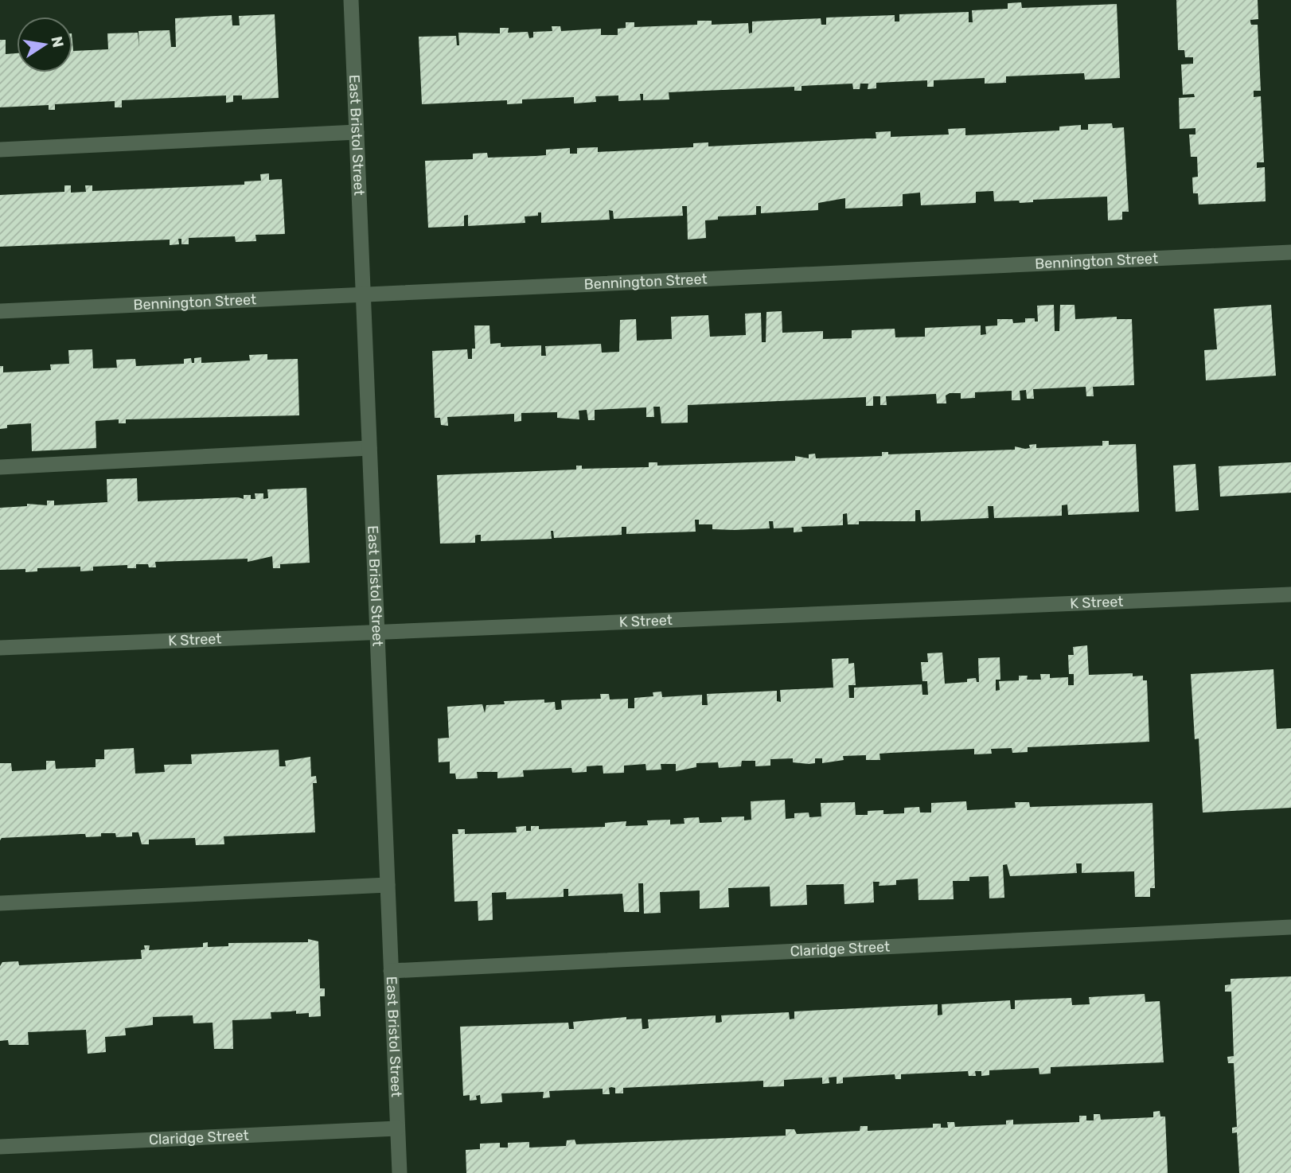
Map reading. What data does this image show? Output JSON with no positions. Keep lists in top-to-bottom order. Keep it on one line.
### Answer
{"streets":{"street":["East Bristol Street","Bennington Street","K Street","Claridge Street"]},"crossings":[["East Bristol Street","Bennington Street"],["East Bristol Street","K Street"],["East Bristol Street","Claridge Street"]],"north":"right"}
